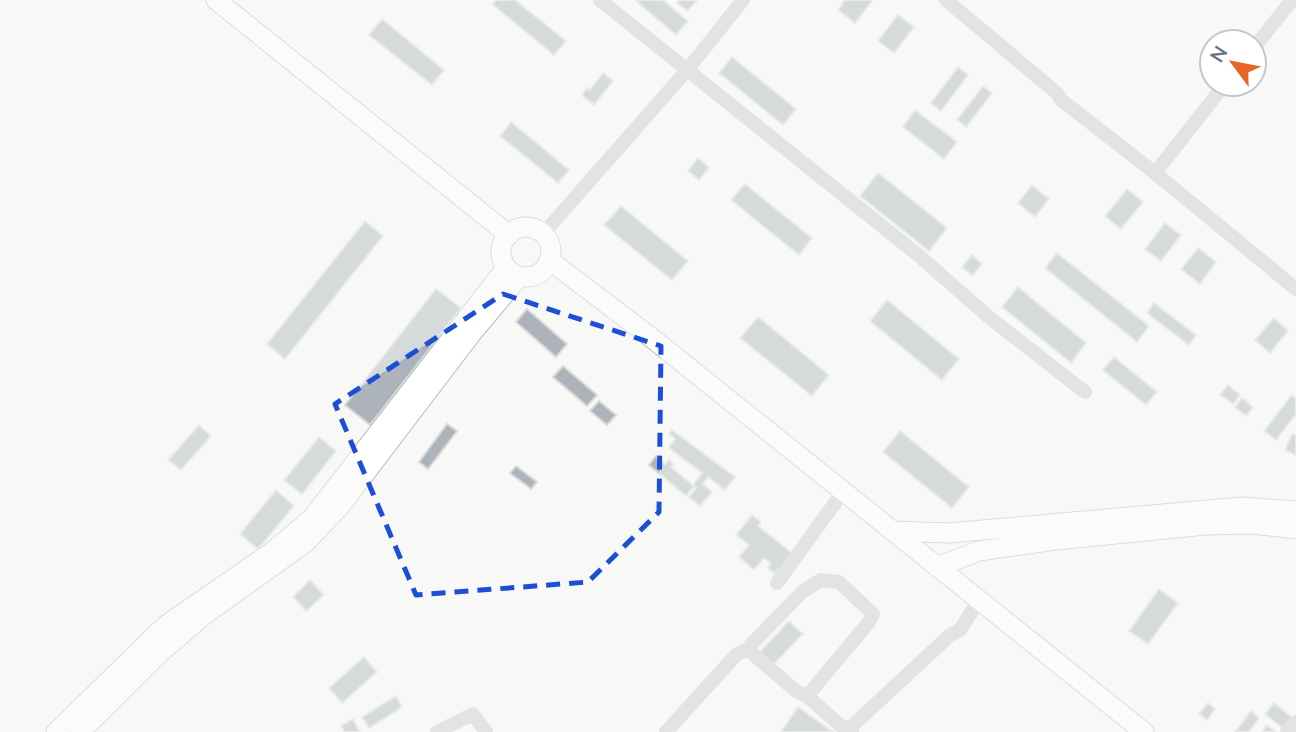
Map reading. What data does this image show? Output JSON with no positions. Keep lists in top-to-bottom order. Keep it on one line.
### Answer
{"north":"top left"}
